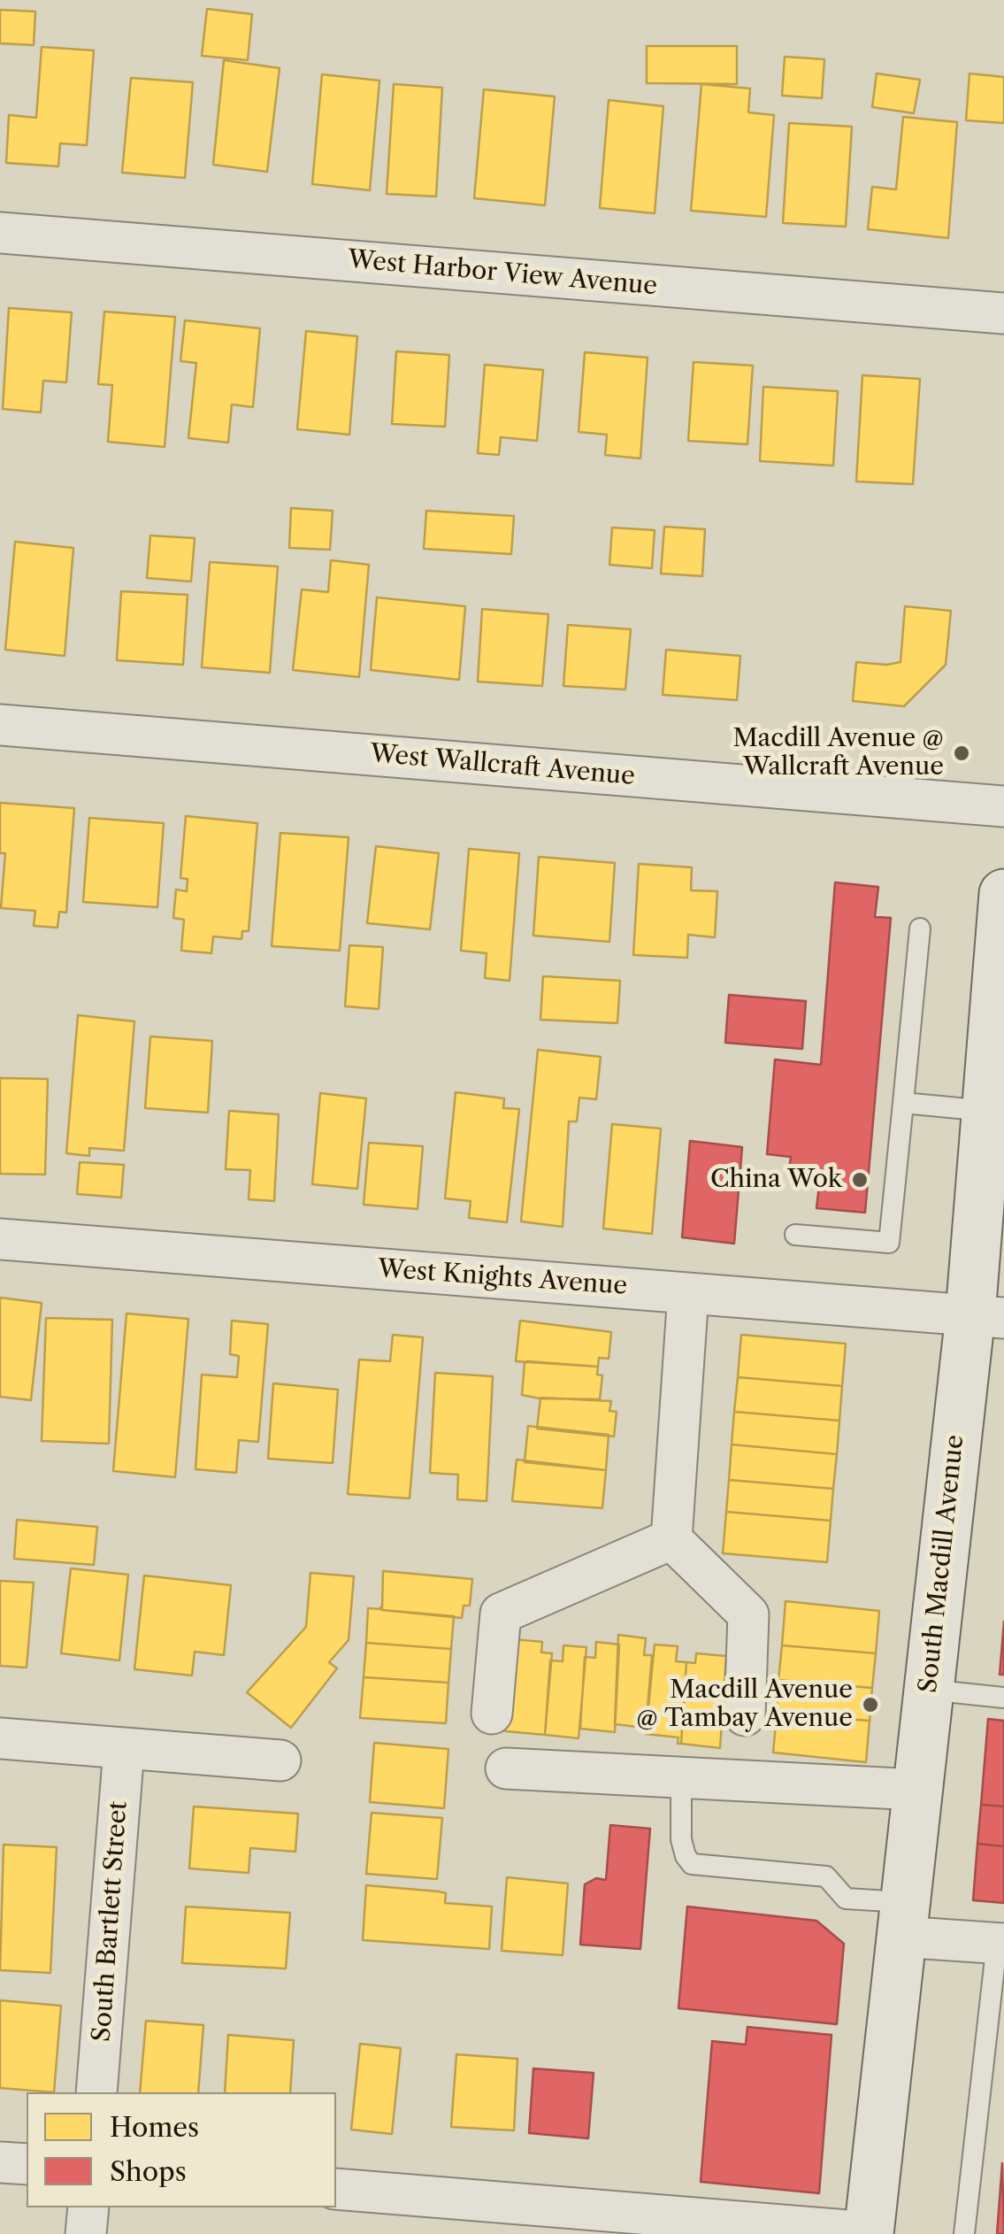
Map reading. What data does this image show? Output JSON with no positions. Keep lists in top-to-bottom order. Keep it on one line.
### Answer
{"streets":{"street":["West Harbor View Avenue","West Wallcraft Avenue","West Knights Avenue","South Macdill Avenue","South Bartlett Street"]},"crossings":[["West Knights Avenue","South Macdill Avenue"]],"places":["Macdill Avenue @ Wallcraft Avenue","China Wok","Macdill Avenue @ Tambay Avenue"],"legend":["Homes","Shops"]}
